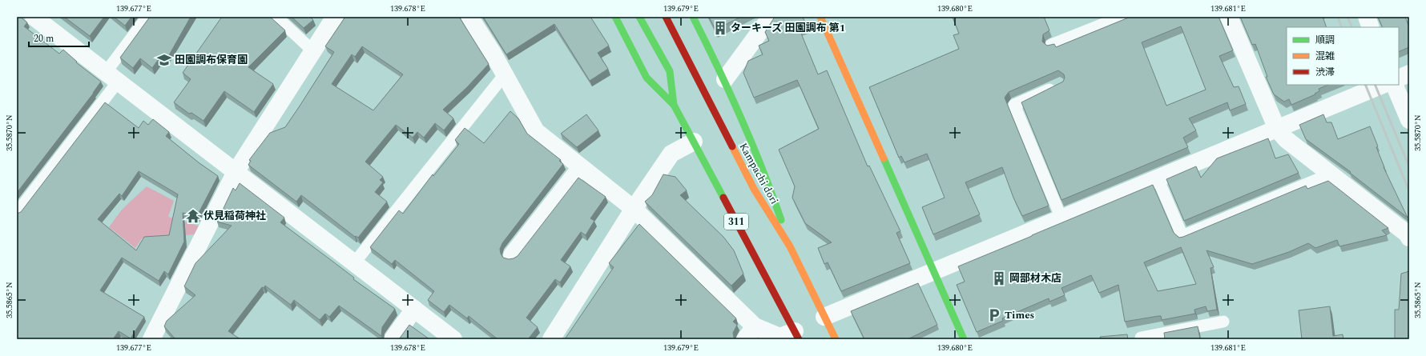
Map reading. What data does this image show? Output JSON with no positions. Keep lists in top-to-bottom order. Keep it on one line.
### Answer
{"streets":{"main road":["Kampachi dori","311"]},"places":{"building":["ターキーズ 田園調布 第1","岡部材木店"],"school or university":["田園調布保育園"],"temple":["伏見稲荷神社"],"parking":["Times"]},"legend":["順調","混雑","渋滞"],"scale_bar":"20 m","coordinates":["139.677°E","139.678°E","139.679°E","139.680°E","139.681°E","35.5870°N","35.5865°N"]}
